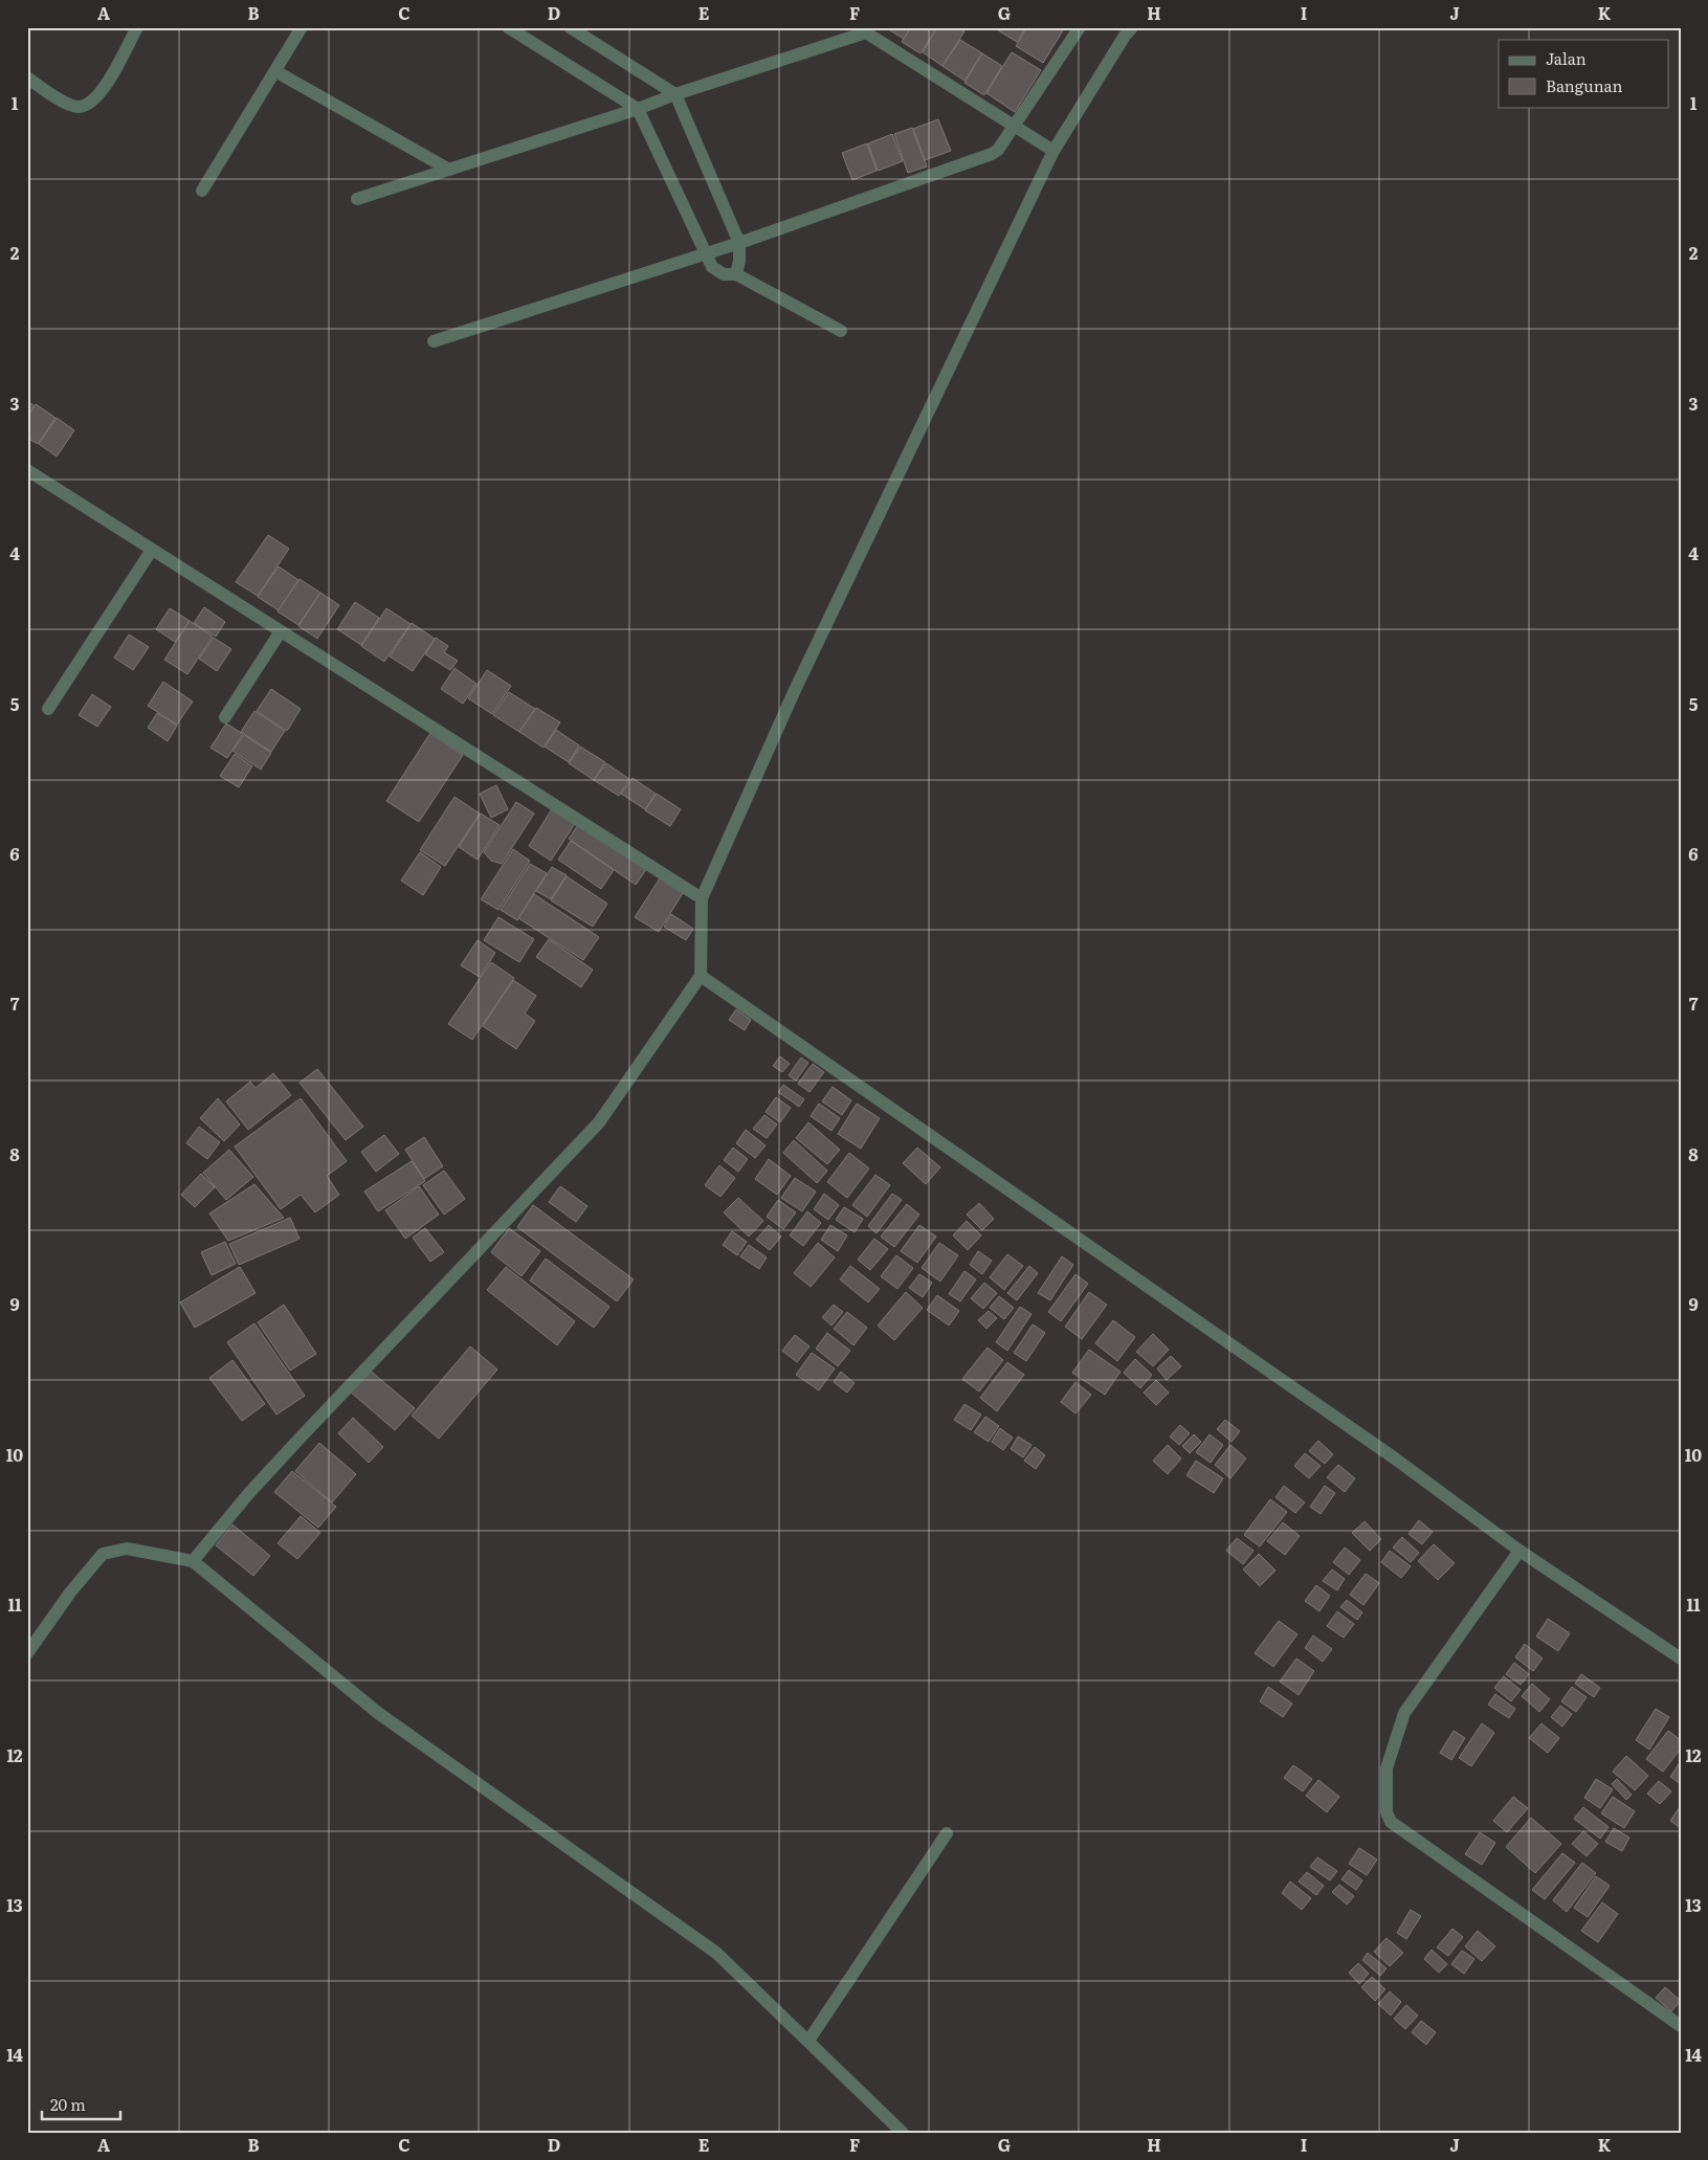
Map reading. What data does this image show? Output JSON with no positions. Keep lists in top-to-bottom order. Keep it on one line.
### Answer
{"legend":["Jalan","Bangunan"],"scale_bar":"20 m","grid":{"columns":["A","B","C","D","E","F","G","H","I","J","K"],"rows":["1","2","3","4","5","6","7","8","9","10","11","12","13","14"]}}
